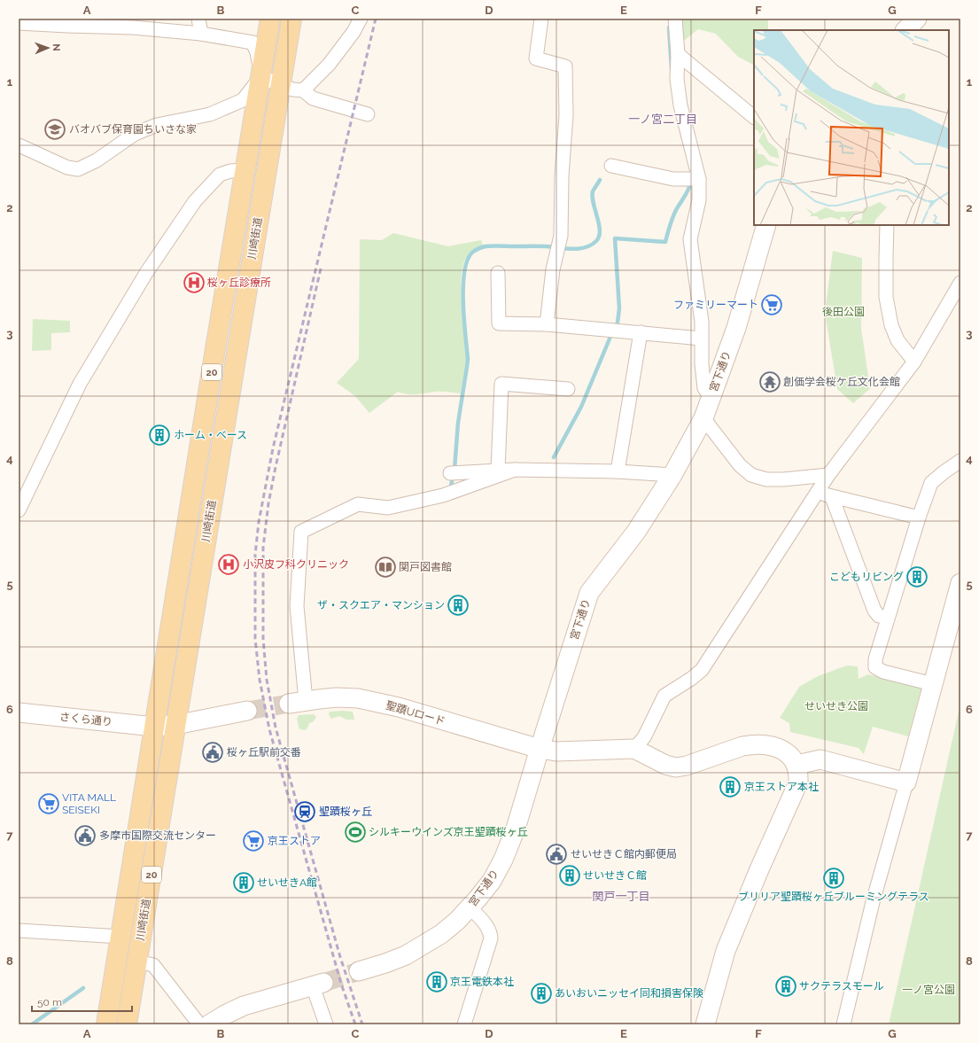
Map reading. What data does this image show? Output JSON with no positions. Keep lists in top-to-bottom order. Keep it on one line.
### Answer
{"streets":{"main road":["川崎街道","20"],"street":["宮下通り","聖蹟Uロード","さくら通り"]},"crossings":[["川崎街道","さくら通り"],["宮下通り","聖蹟Uロード"]],"districts":["一ノ宮二丁目","関戸一丁目"],"parks":["後田公園","せいせき公園","一ノ宮公園"],"places":{"school or university":["バオバブ保育園ちいさな家"],"hospital":["桜ヶ丘診療所","小沢皮フ科クリニック"],"supermarket":["ファミリーマート","VITA MALL SEISEKI","京王ストア"],"temple":["創価学会桜ケ丘文化会館"],"building":["ホーム・ベース","こどもリビング","ザ・スクエア・マンション","京王ストア本社","せいせきＣ館","ブリリア聖蹟桜ヶ丘ブルーミングテラス","せいせきA館","京王電鉄本社","サクテラスモール","あいおいニッセイ同和損害保険"],"library":["関戸図書館"],"public building":["桜ヶ丘駅前交番","多摩市国際交流センター","せいせきＣ館内郵便局"],"station":["聖蹟桜ヶ丘"],"sports":["シルキーウインズ京王聖蹟桜ヶ丘"]},"scale_bar":"50 m","north":"right","grid":{"columns":["A","B","C","D","E","F","G"],"rows":["1","2","3","4","5","6","7","8"]}}
